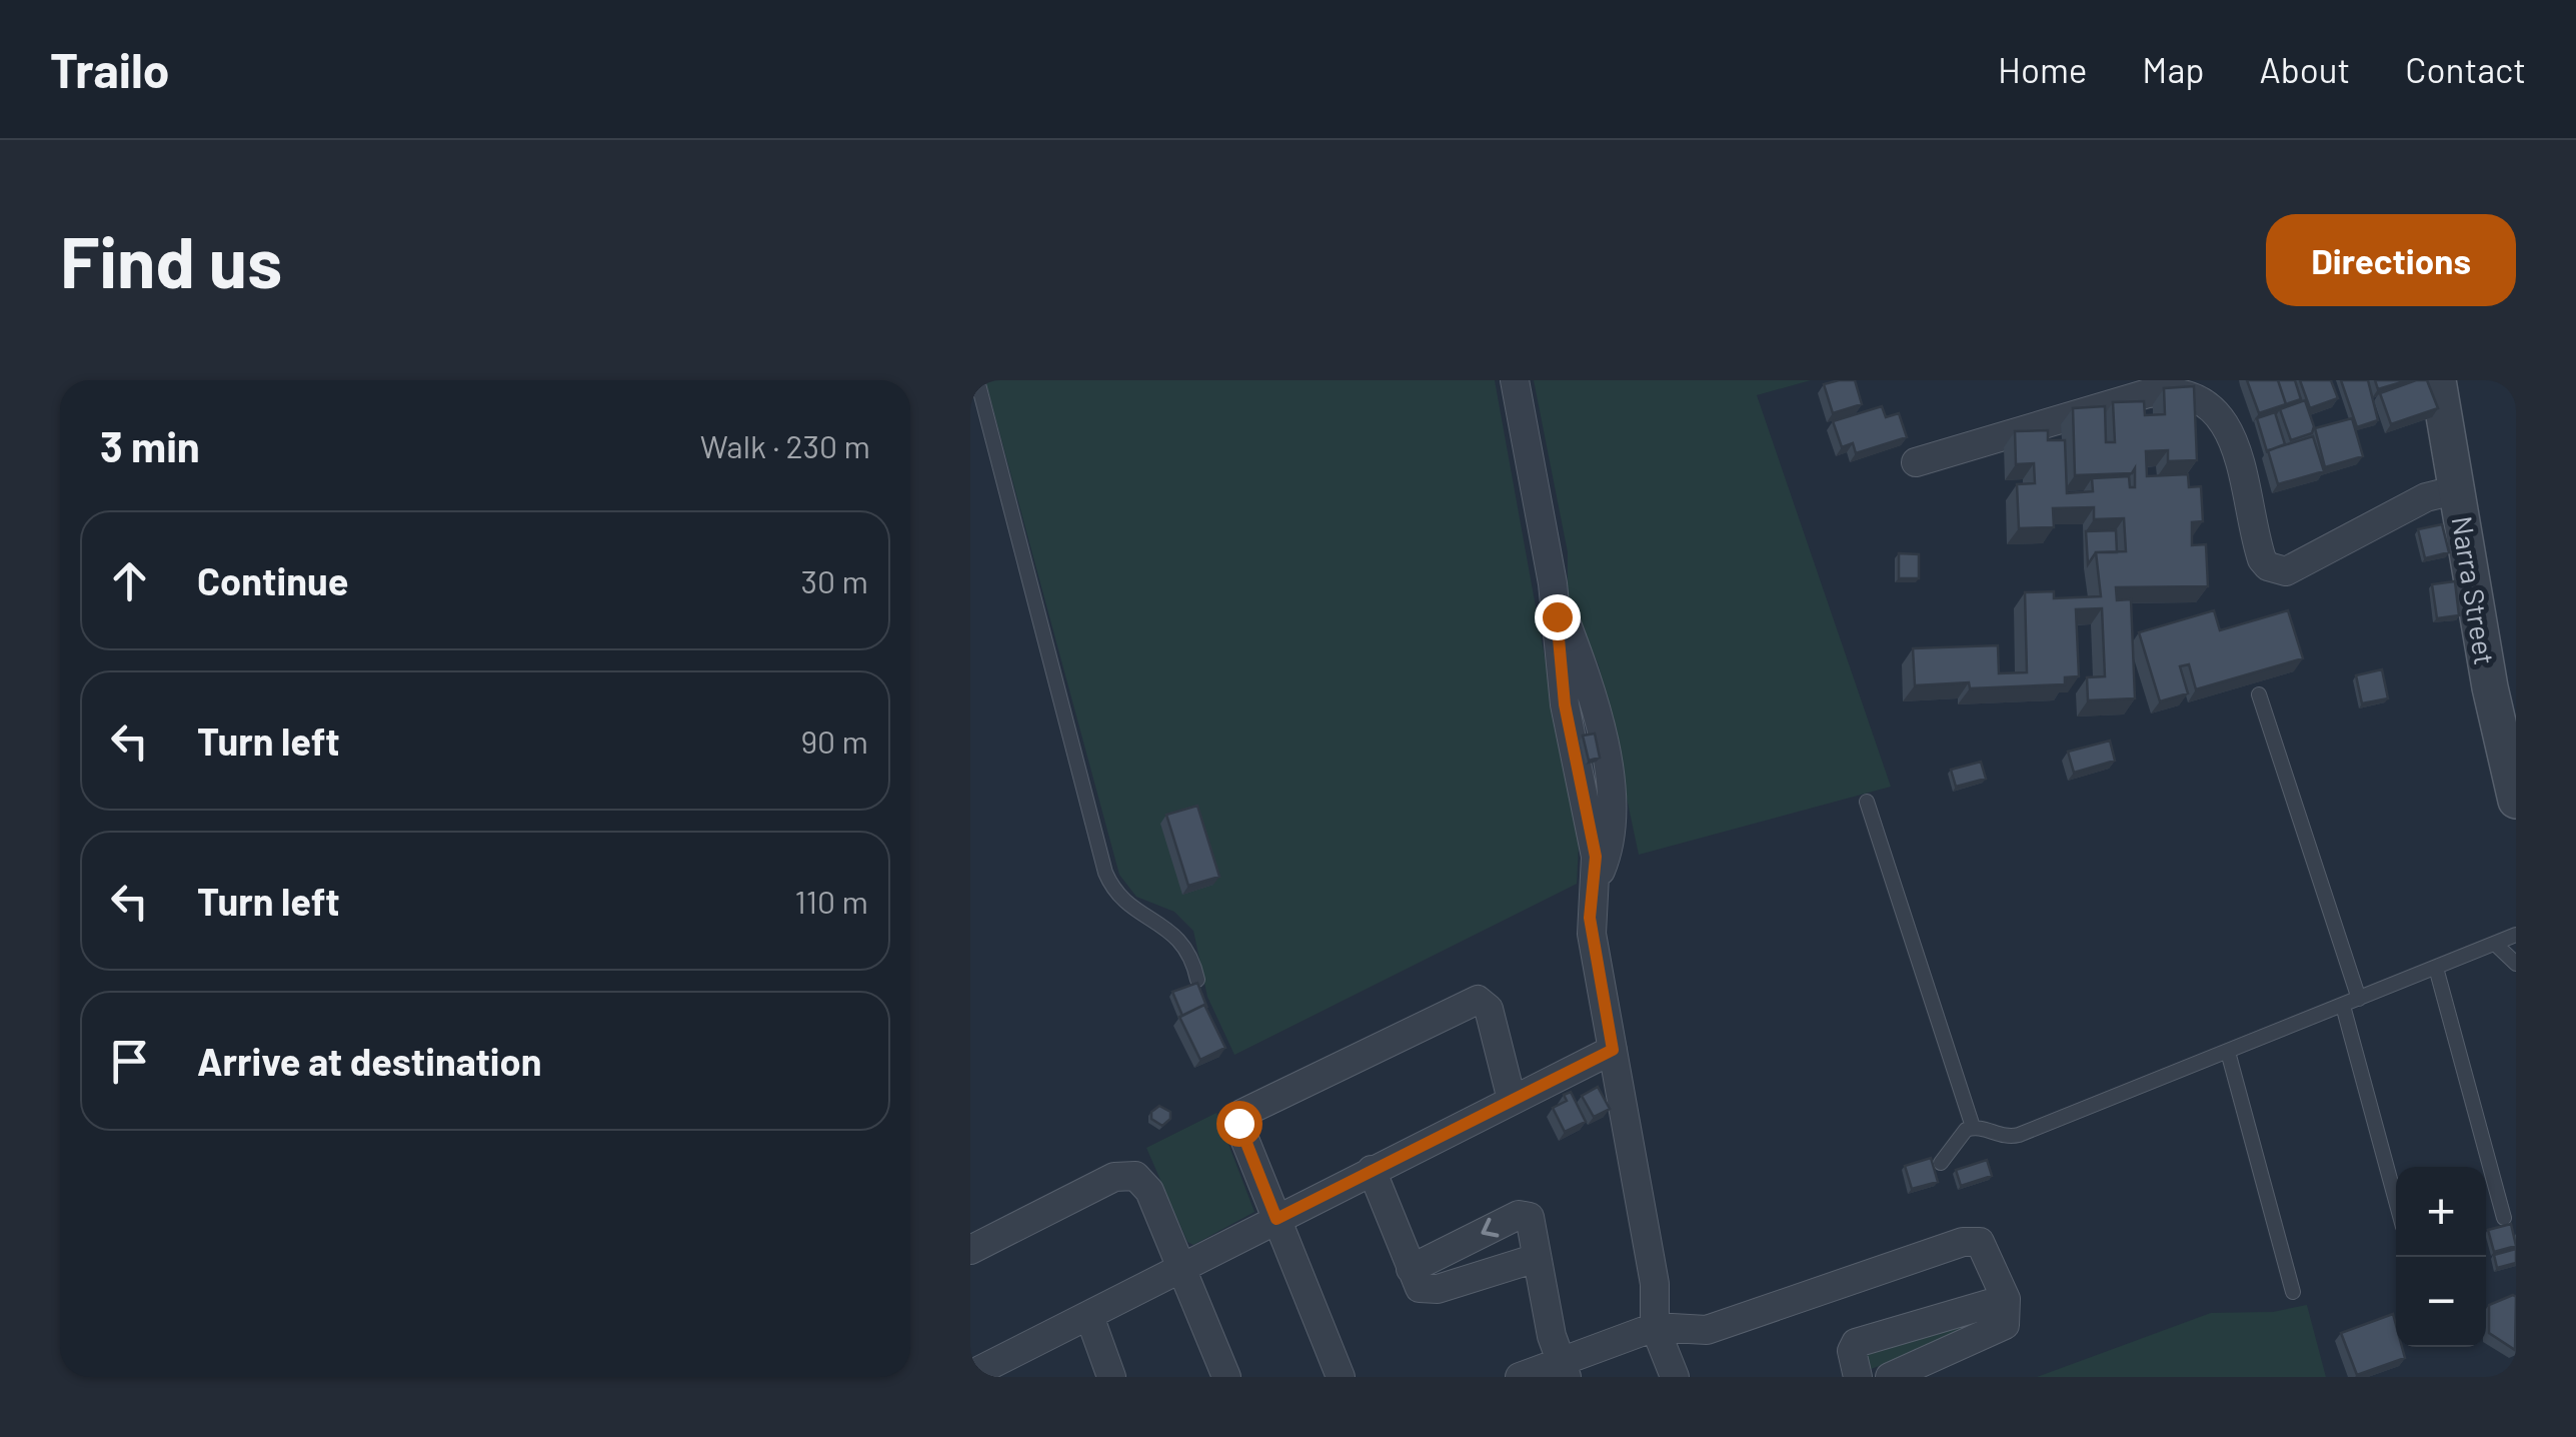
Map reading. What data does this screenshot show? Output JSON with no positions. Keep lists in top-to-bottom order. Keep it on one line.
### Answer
{"streets":{"street":["Narra Street"]},"page":{"header":"Trailo","nav":["Home","Map","About","Contact"],"buttons":"Directions","title":"Find us","heading":["3 min","Walk · 230 m"],"list":[["Continue","30 m"],["Turn left","90 m"],["Turn left","110 m"],"Arrive at destination"],"map_buttons":["+","−"]}}
